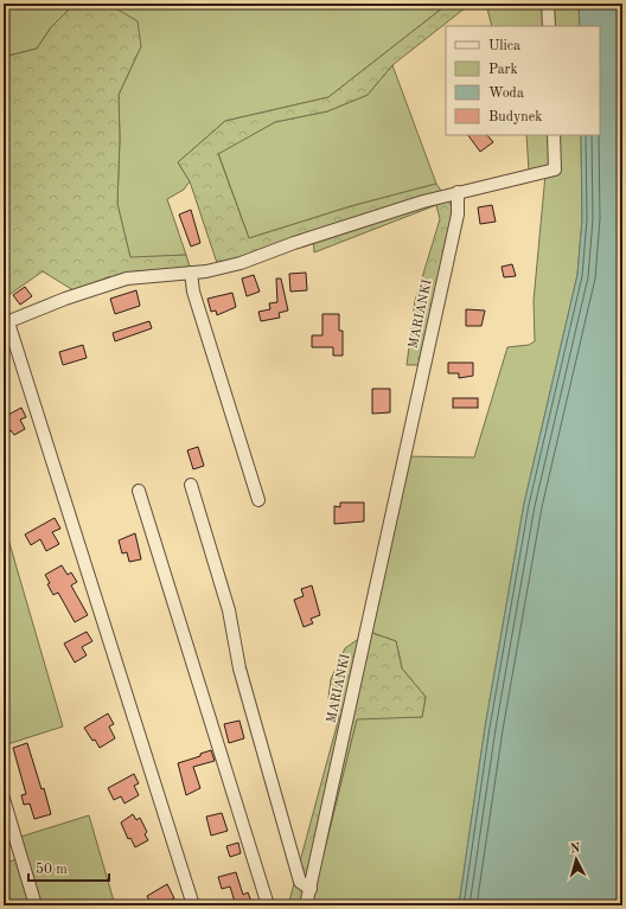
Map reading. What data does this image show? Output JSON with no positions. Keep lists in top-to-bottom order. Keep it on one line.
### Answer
{"streets":{"street":["MARIANKI"]},"legend":["Ulica","Park","Woda","Budynek"],"scale_bar":"50 m","north":"top"}
